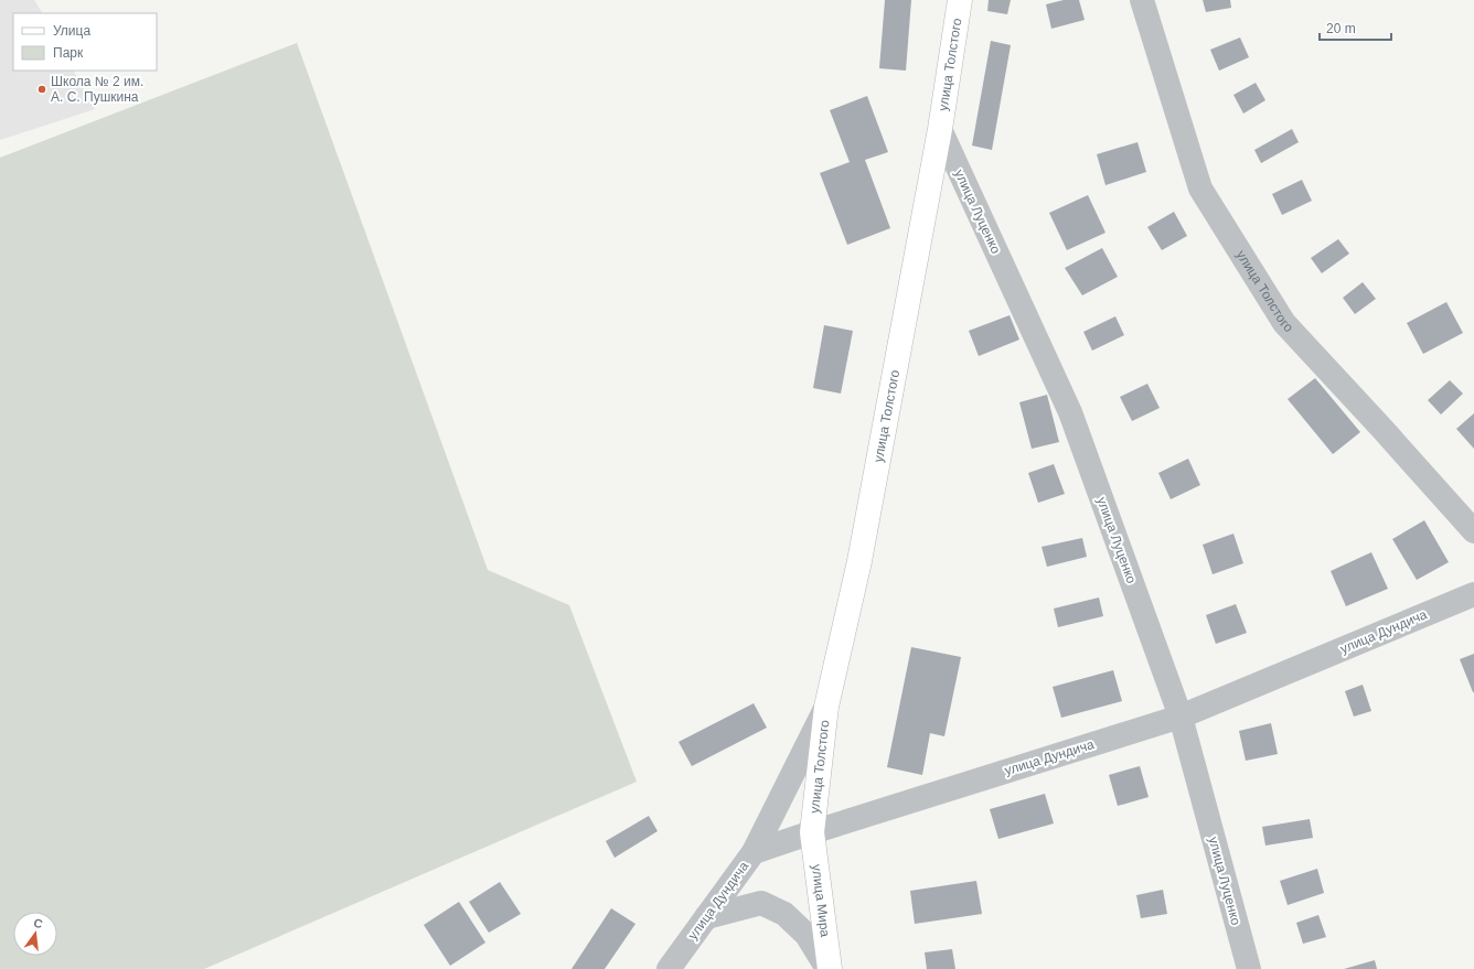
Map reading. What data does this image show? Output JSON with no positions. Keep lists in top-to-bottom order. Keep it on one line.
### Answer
{"streets":{"main road":["улица Толстого","улица Мира"],"street":["улица Луценко","улица Дундича"]},"crossings":[["улица Толстого","улица Луценко"],["улица Толстого","улица Дундича"],["улица Толстого","улица Мира"],["улица Луценко","улица Дундича"],["улица Дундича","улица Мира"]],"places":["Школа № 2 им. А. С. Пушкина"],"legend":["Улица","Парк"],"scale_bar":"20 m","north":"top"}
